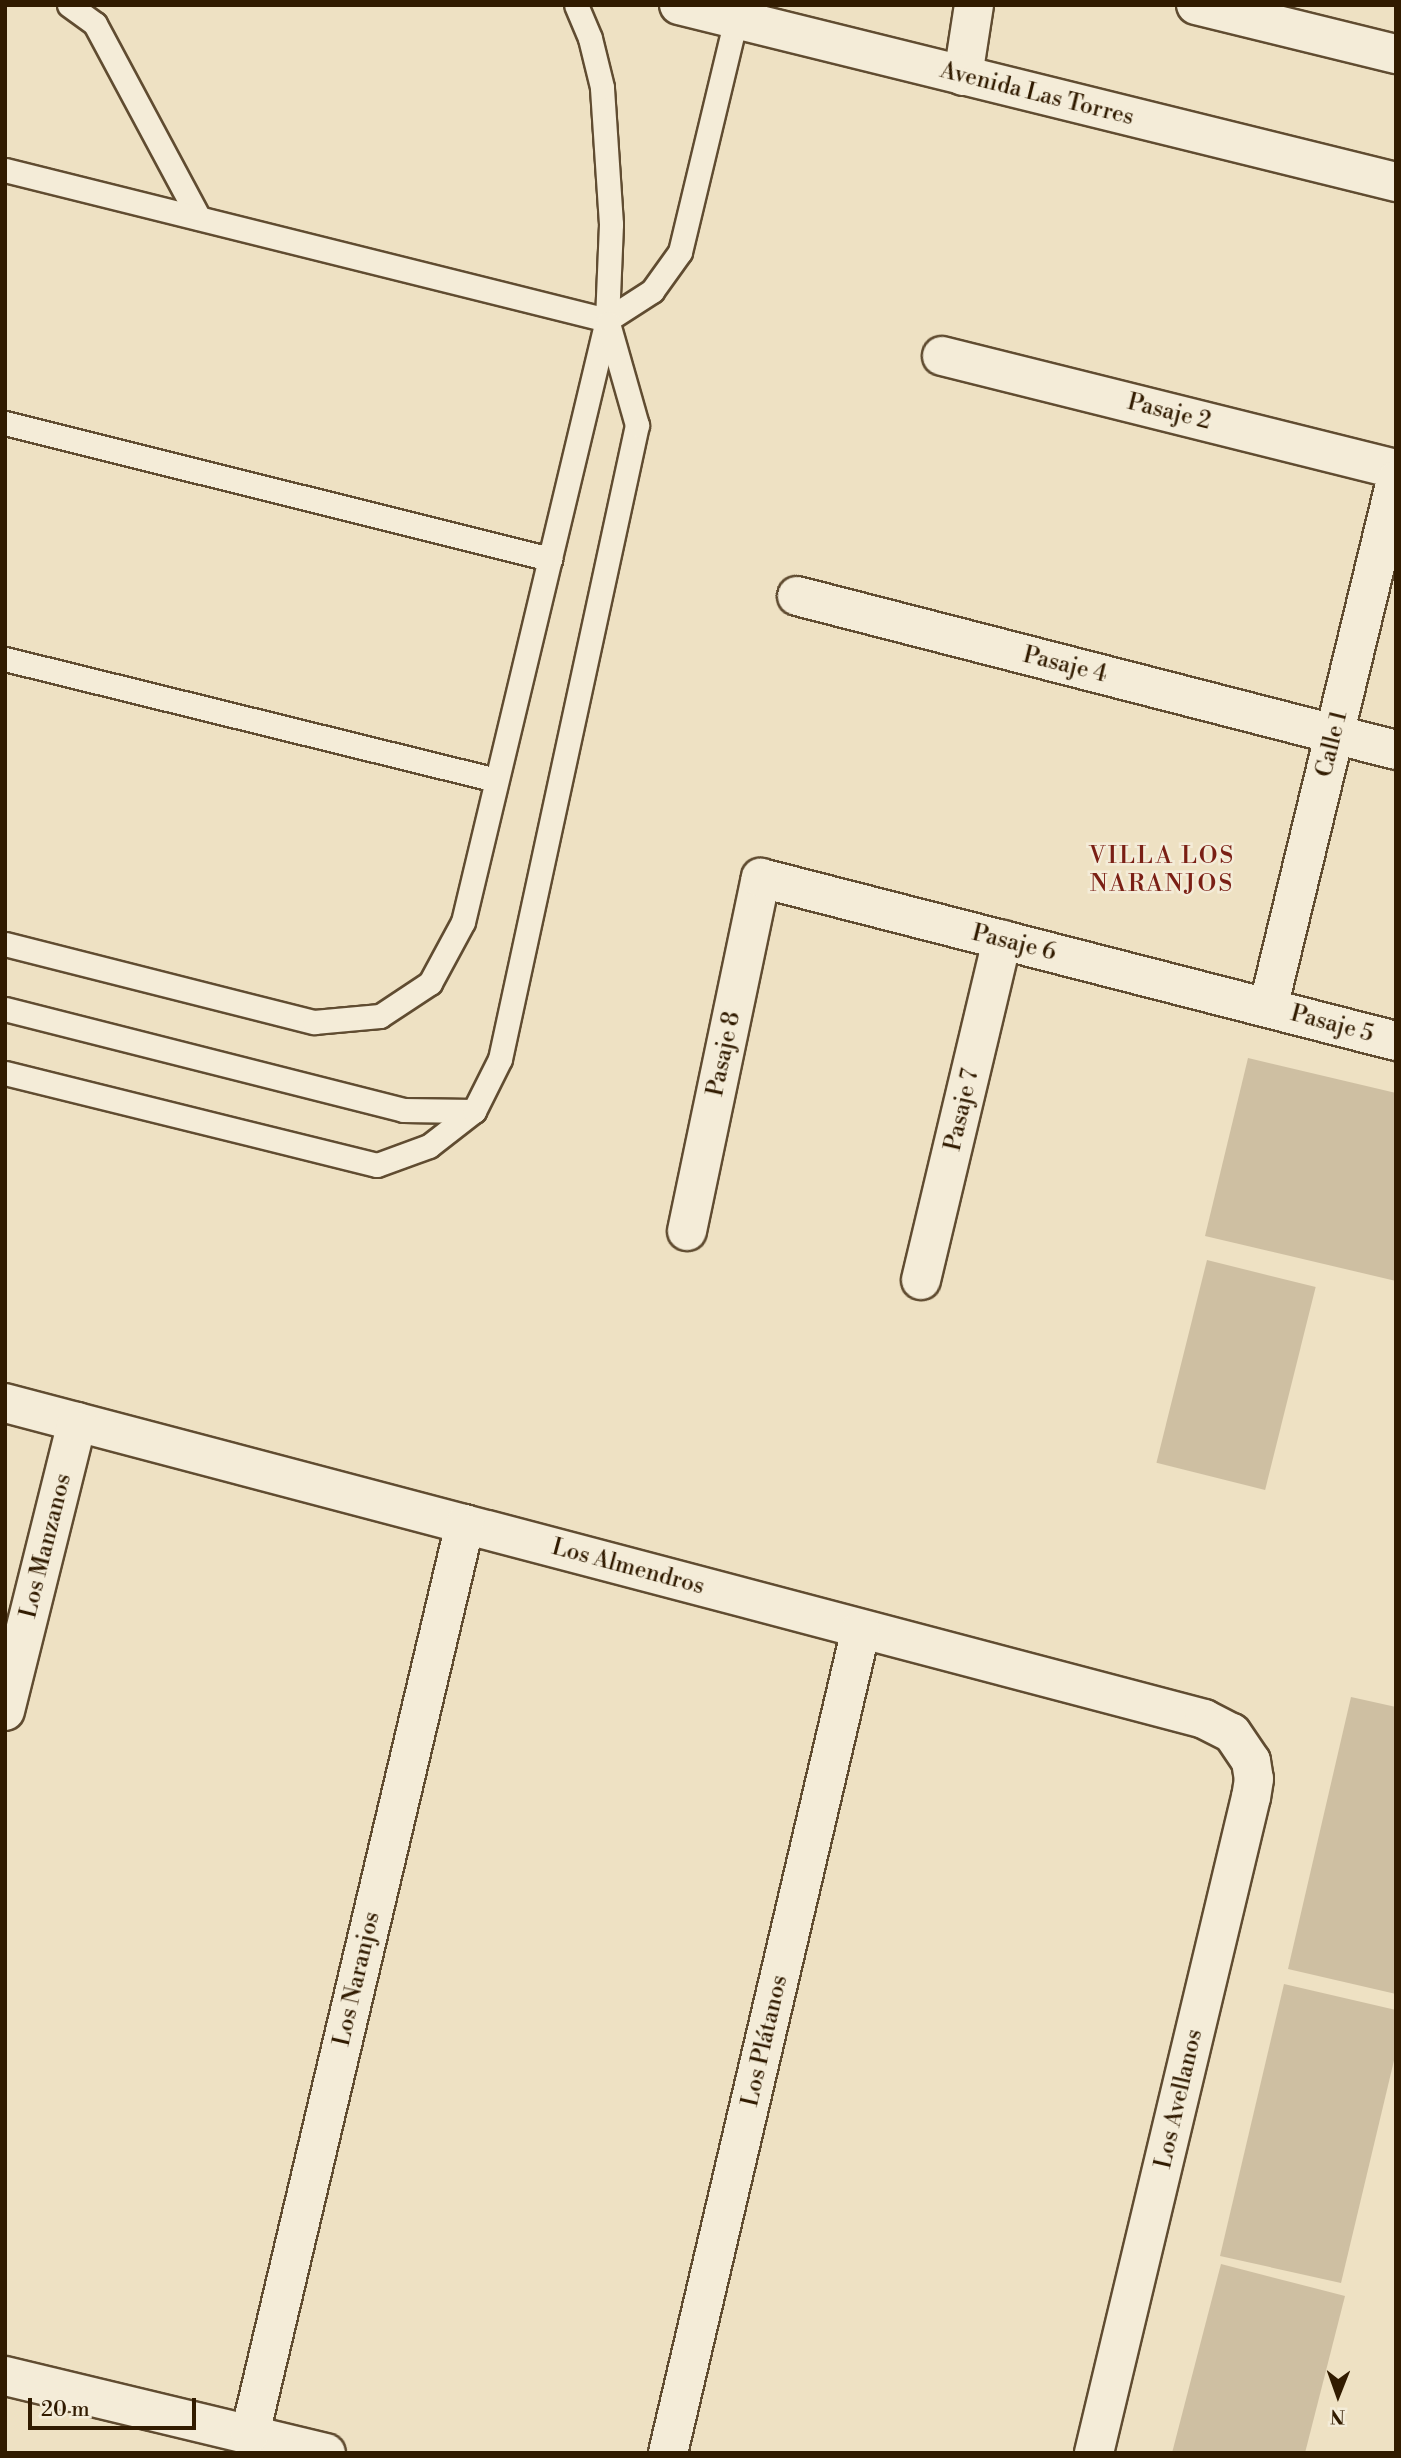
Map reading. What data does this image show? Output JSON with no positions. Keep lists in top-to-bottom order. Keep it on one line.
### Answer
{"streets":{"street":["Avenida Las Torres","Pasaje 2","Pasaje 4","Calle 1","Pasaje 6","Pasaje 5","Pasaje 8","Pasaje 7","Los Manzanos","Los Almendros","Los Naranjos","Los Plátanos","Los Avellanos"]},"crossings":[["Pasaje 4","Calle 1"],["Calle 1","Pasaje 6"],["Calle 1","Pasaje 5"],["Pasaje 6","Pasaje 5"],["Pasaje 6","Pasaje 8"],["Pasaje 6","Pasaje 7"],["Los Manzanos","Los Almendros"],["Los Almendros","Los Naranjos"],["Los Almendros","Los Plátanos"],["Los Almendros","Los Avellanos"]],"districts":["VILLA LOS NARANJOS"],"scale_bar":"20 m","north":"bottom"}
